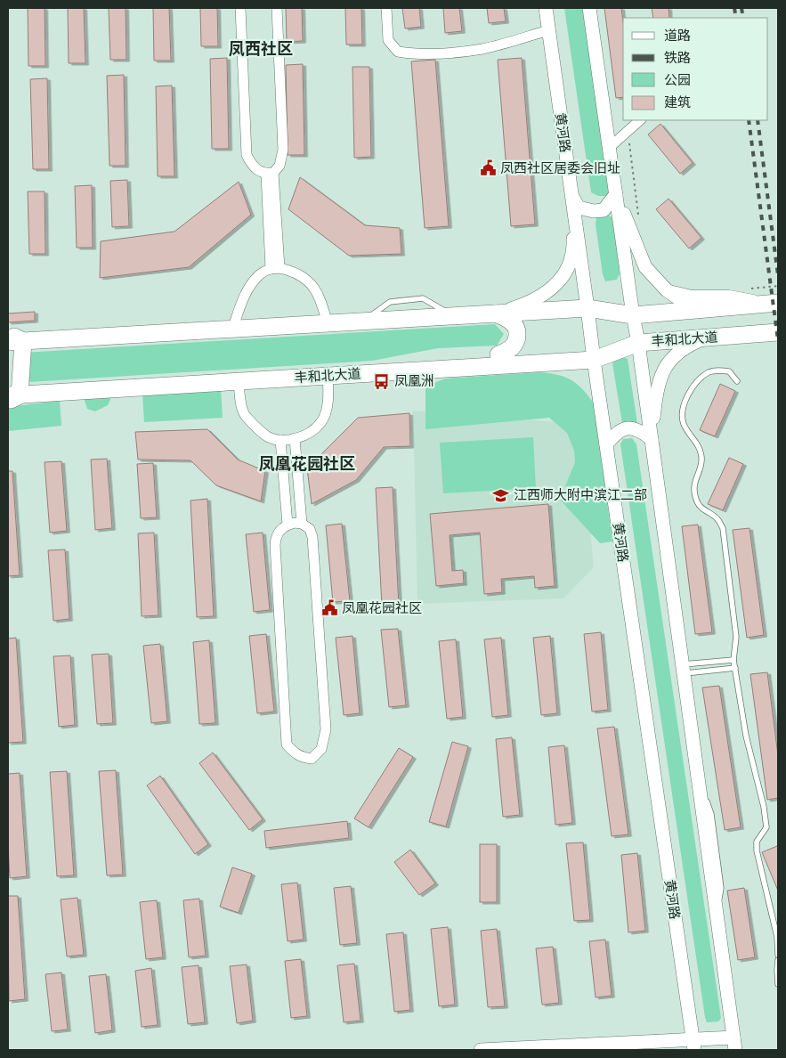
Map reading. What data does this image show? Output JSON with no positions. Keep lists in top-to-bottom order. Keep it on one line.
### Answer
{"streets":{"highway":["丰和北大道"],"main road":["黄河路"]},"crossings":[["黄河路","丰和北大道"]],"districts":["凤西社区","凤凰花园社区"],"places":{"public building":["凤西社区居委会旧址","凤凰花园社区"],"bus stop":["凤凰洲"],"school or university":["江西师大附中滨江二部"]},"legend":["道路","铁路","公园","建筑"]}
